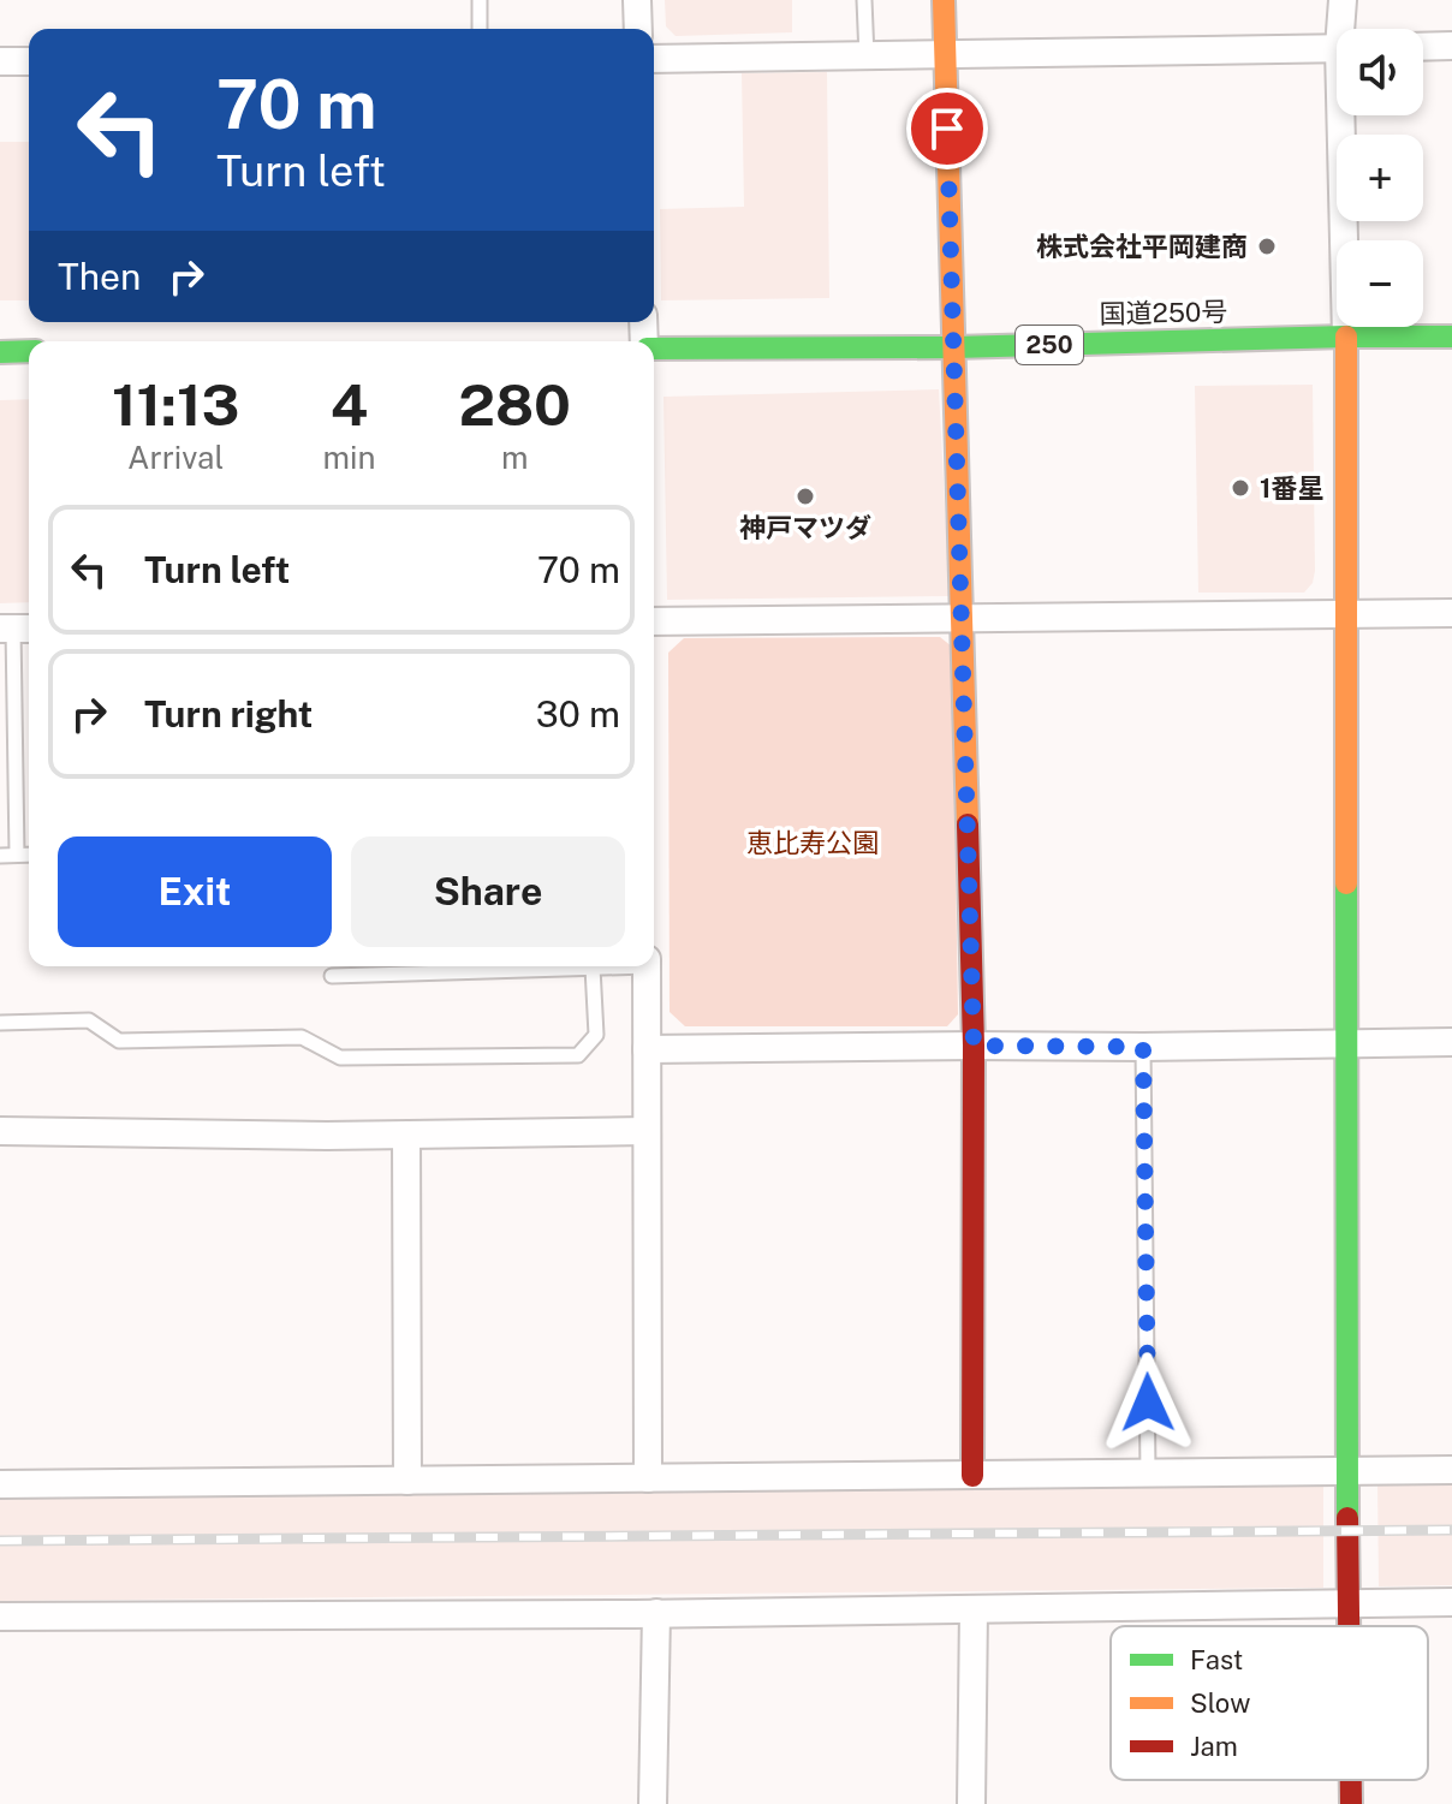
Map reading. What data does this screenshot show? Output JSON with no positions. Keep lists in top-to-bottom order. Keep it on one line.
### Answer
{"streets":{"main road":["国道250号","250"]},"parks":["恵比寿公園"],"places":["株式会社平岡建商","1番星","神戸マツダ"],"legend":["Fast","Slow","Jam"],"page":{"map_buttons":["+","−"],"turn":["70 m","Turn left"],"then":"Then","eta":["11:13","Arrival","4","min","280","m"],"list":[{"name":"Turn left","value":"70 m"},{"name":"Turn right","value":"30 m"}],"buttons":["Exit","Share"]}}
